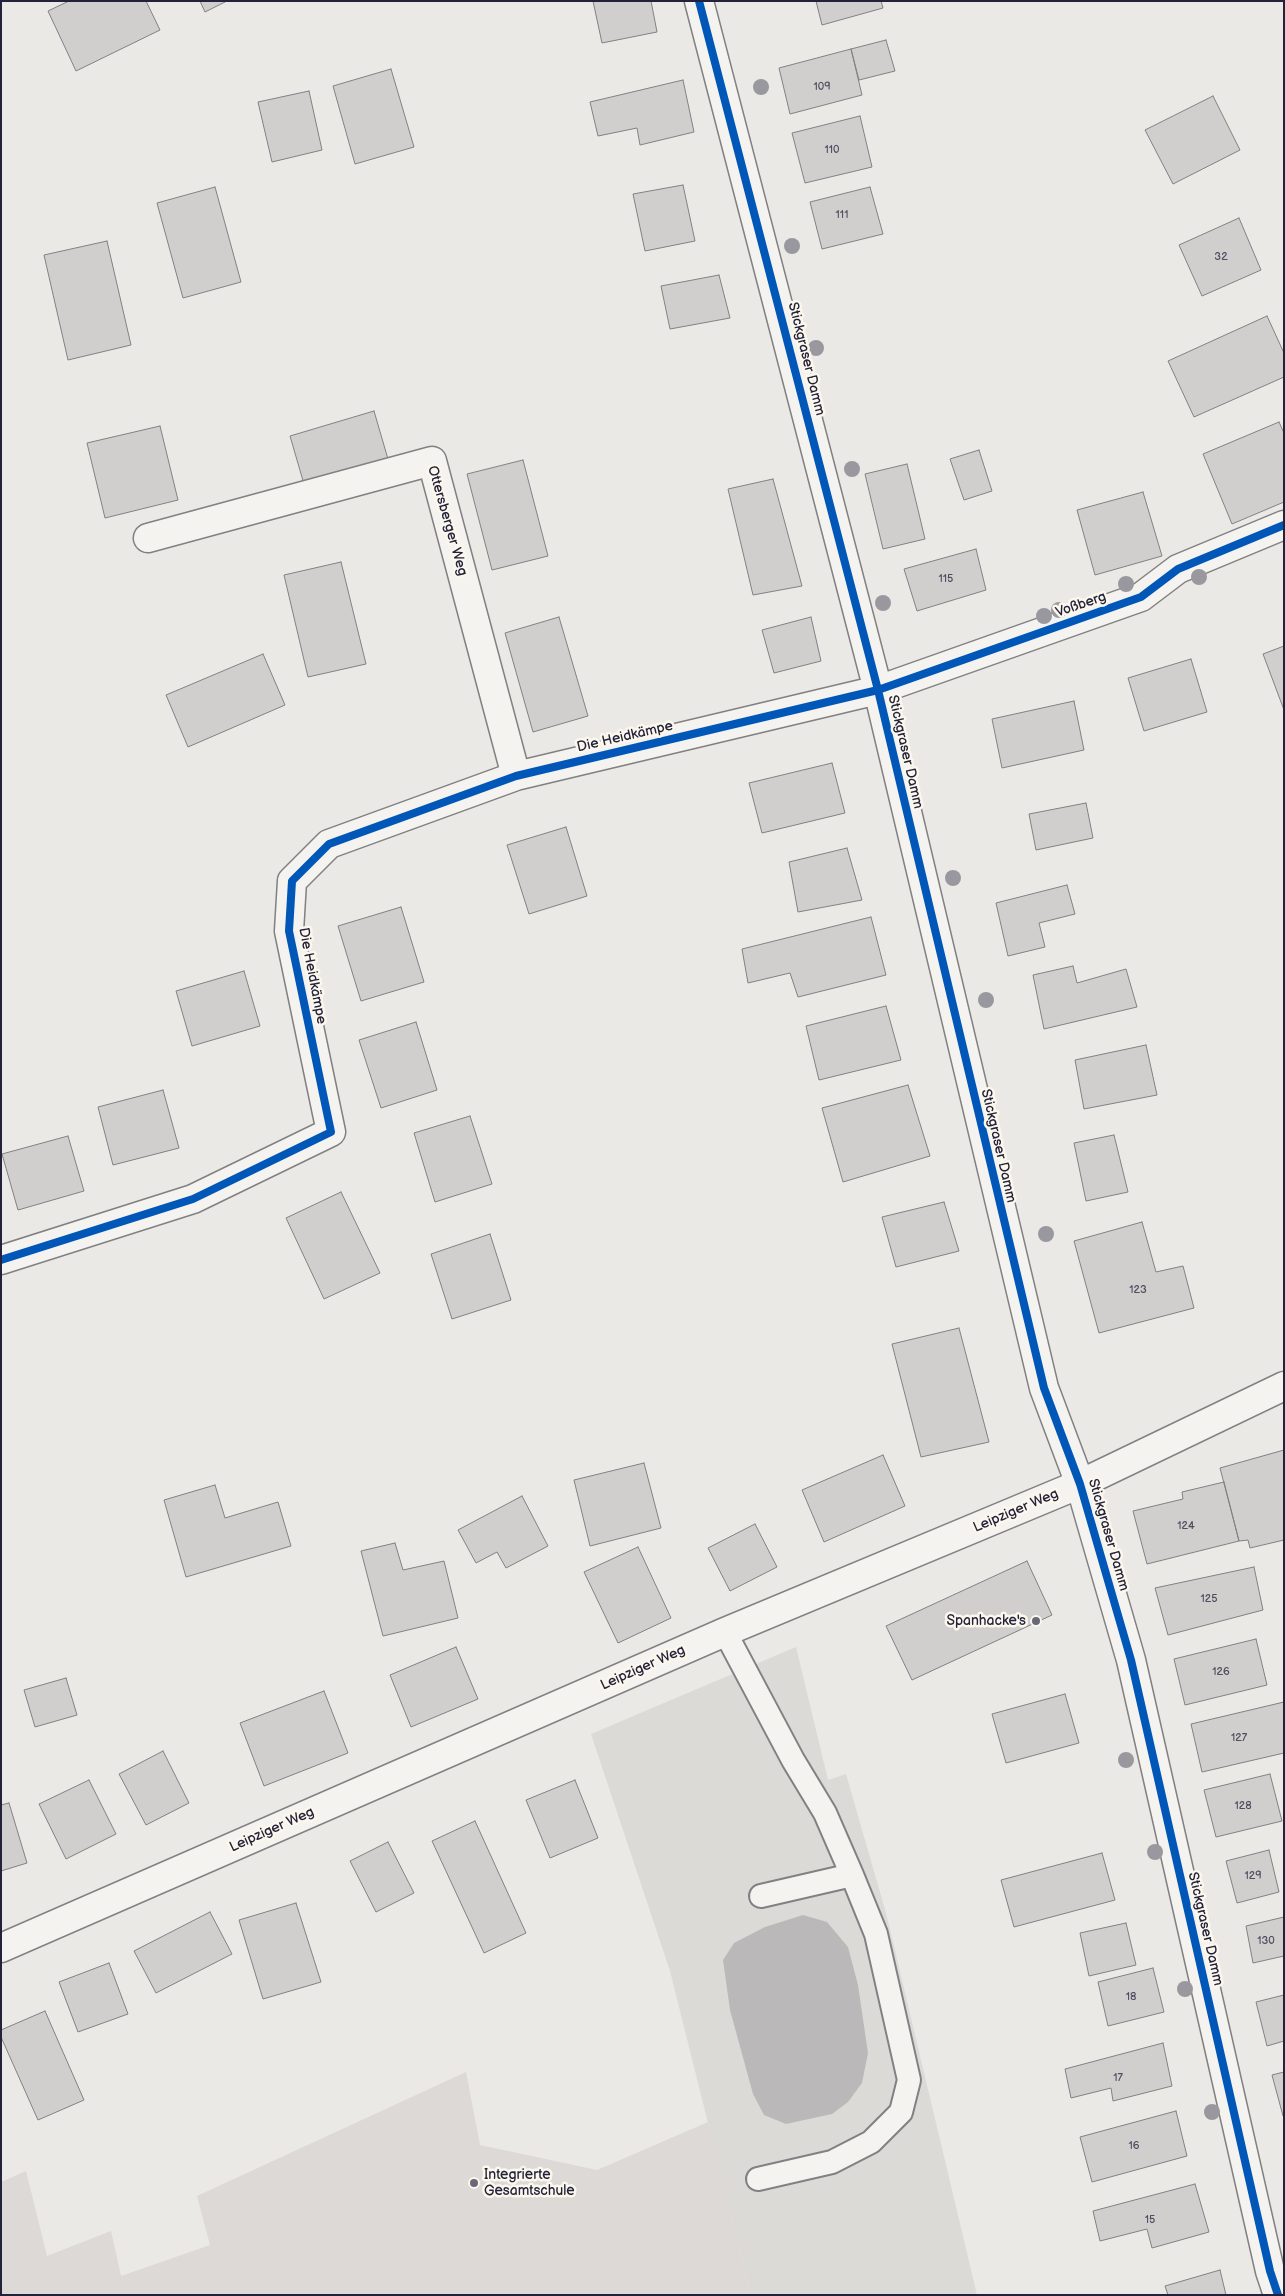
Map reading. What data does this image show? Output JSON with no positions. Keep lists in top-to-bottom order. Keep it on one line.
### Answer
{"streets":{"street":["Stickgraser Damm","Ottersberger Weg","Voßberg","Die Heidkämpe","Leipziger Weg"]},"crossings":[["Stickgraser Damm","Voßberg"],["Stickgraser Damm","Die Heidkämpe"],["Stickgraser Damm","Leipziger Weg"],["Ottersberger Weg","Die Heidkämpe"],["Voßberg","Die Heidkämpe"]],"places":["Spanhacke's","Integrierte Gesamtschule"],"house_numbers":["109","110","111","32","115","123","124","125","126","127","128","129","130","18","17","16","15"]}
